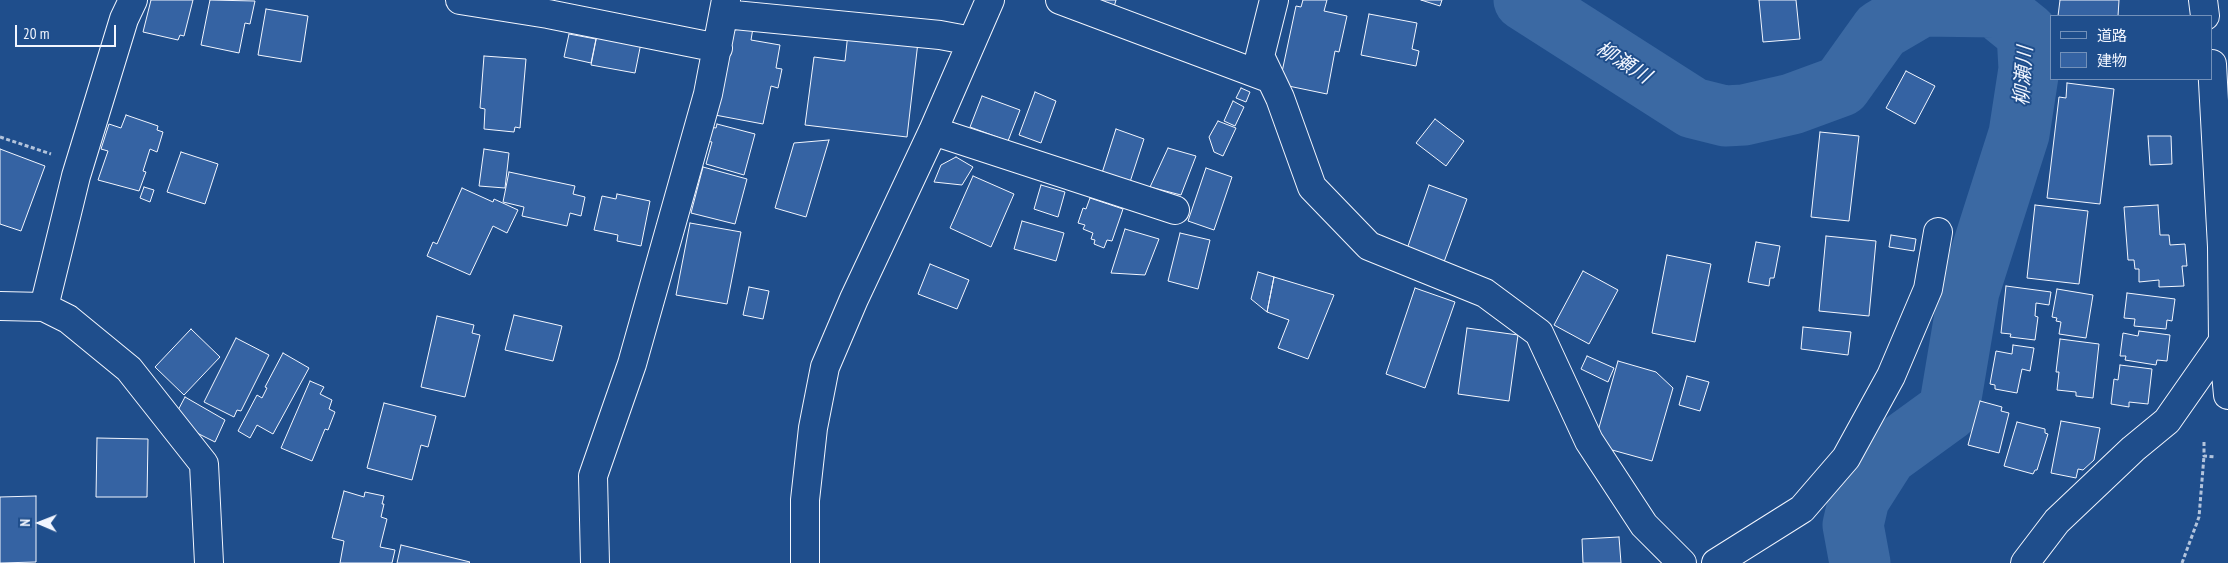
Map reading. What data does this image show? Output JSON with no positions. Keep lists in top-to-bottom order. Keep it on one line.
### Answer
{"water":["柳瀬川"],"legend":["道路","建物"],"scale_bar":"20 m","north":"left"}
